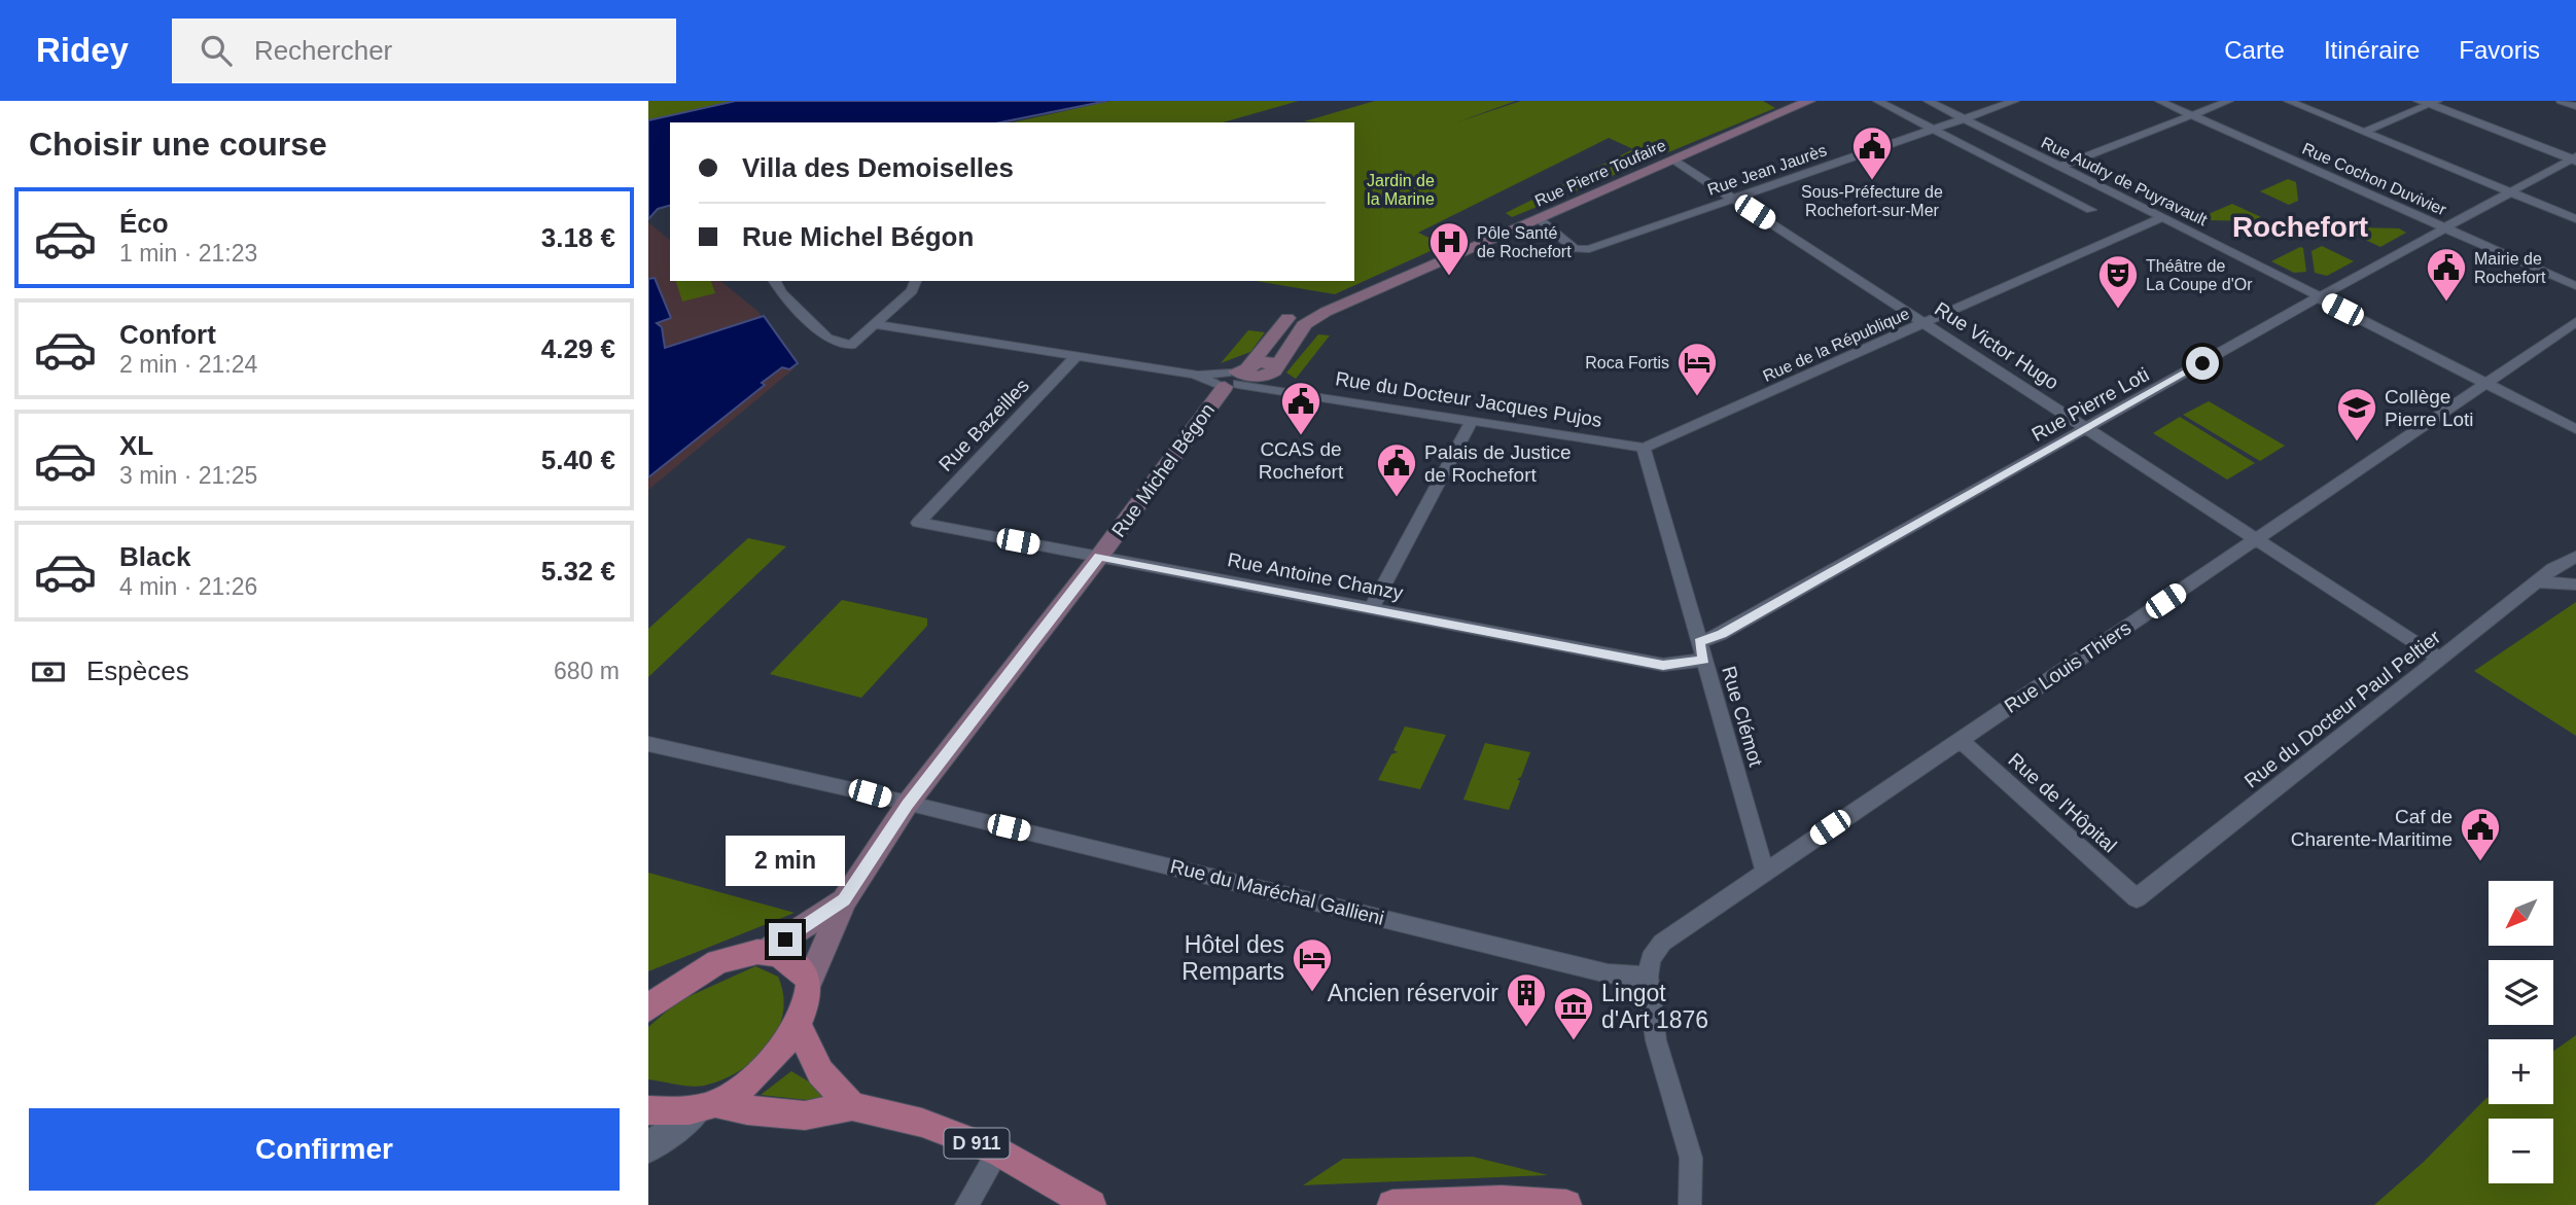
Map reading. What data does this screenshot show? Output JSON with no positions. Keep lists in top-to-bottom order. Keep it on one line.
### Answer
{"streets":{"main road":["Rue Pierre Toufaire","Rue Michel Bégon","D 911"],"street":["Rue Jean Jaurès","Rue Cochon Duvivier","Rue Audry de Puyravault","Rue de la République","Rue Victor Hugo","Rue du Docteur Jacques Pujos","Rue Pierre Loti","Rue Bazeilles","Rue Antoine Chanzy","Rue Louis Thiers","Rue du Docteur Paul Peltier","Rue Clémot","Rue de l'Hôpital","Rue du Maréchal Gallieni"]},"crossings":[["Rue Jean Jaurès","Rue Pierre Toufaire"],["Rue Jean Jaurès","Rue Audry de Puyravault"],["Rue Jean Jaurès","Rue Victor Hugo"],["Rue Pierre Toufaire","Rue Victor Hugo"],["Rue Cochon Duvivier","Rue Pierre Loti"],["Rue Audry de Puyravault","Rue de la République"],["Rue Audry de Puyravault","Rue Pierre Loti"],["Rue Audry de Puyravault","Rue Louis Thiers"],["Rue de la République","Rue Victor Hugo"],["Rue de la République","Rue du Docteur Jacques Pujos"],["Rue de la République","Rue Clémot"],["Rue Victor Hugo","Rue Pierre Loti"],["Rue Victor Hugo","Rue Louis Thiers"],["Rue Victor Hugo","Rue du Docteur Paul Peltier"],["Rue du Docteur Jacques Pujos","Rue Bazeilles"],["Rue du Docteur Jacques Pujos","Rue Michel Bégon"],["Rue du Docteur Jacques Pujos","Rue Clémot"],["Rue Pierre Loti","Rue Clémot"],["Rue Bazeilles","Rue Antoine Chanzy"],["Rue Michel Bégon","Rue Antoine Chanzy"],["Rue Michel Bégon","Rue du Maréchal Gallieni"],["Rue Antoine Chanzy","Rue Clémot"],["Rue Louis Thiers","Rue Clémot"],["Rue Louis Thiers","Rue de l'Hôpital"],["Rue Louis Thiers","Rue du Maréchal Gallieni"],["Rue du Docteur Paul Peltier","Rue de l'Hôpital"]],"districts":["Rochefort"],"parks":["Jardin de la Marine"],"places":{"public building":["Sous-Préfecture de Rochefort-sur-Mer","Mairie de Rochefort","CCAS de Rochefort","Palais de Justice de Rochefort","Caf de Charente-Maritime"],"hospital":["Pôle Santé de Rochefort"],"theatre":["Théâtre de La Coupe d'Or"],"hotel":["Roca Fortis","Hôtel des Remparts"],"school or university":["Collège Pierre Loti"],"building":["Ancien réservoir"],"museum":["Lingot d'Art 1876"]},"north":"bottom left","page":{"header":"Ridey","search":"Rechercher","nav":["Carte","Itinéraire","Favoris"],"heading":"Choisir une course","banner":["Villa des Demoiselles","Rue Michel Bégon"],"list":[{"name":"Éco","note":"1 min · 21:23","value":"3.18 €"},{"name":"Confort","note":"2 min · 21:24","value":"4.29 €"},{"name":"XL","note":"3 min · 21:25","value":"5.40 €"},{"name":"Black","note":"4 min · 21:26","value":"5.32 €"}],"pay":["Espèces","680 m"],"bubble":"2 min","map_buttons":["+","−"],"buttons":"Confirmer"}}
